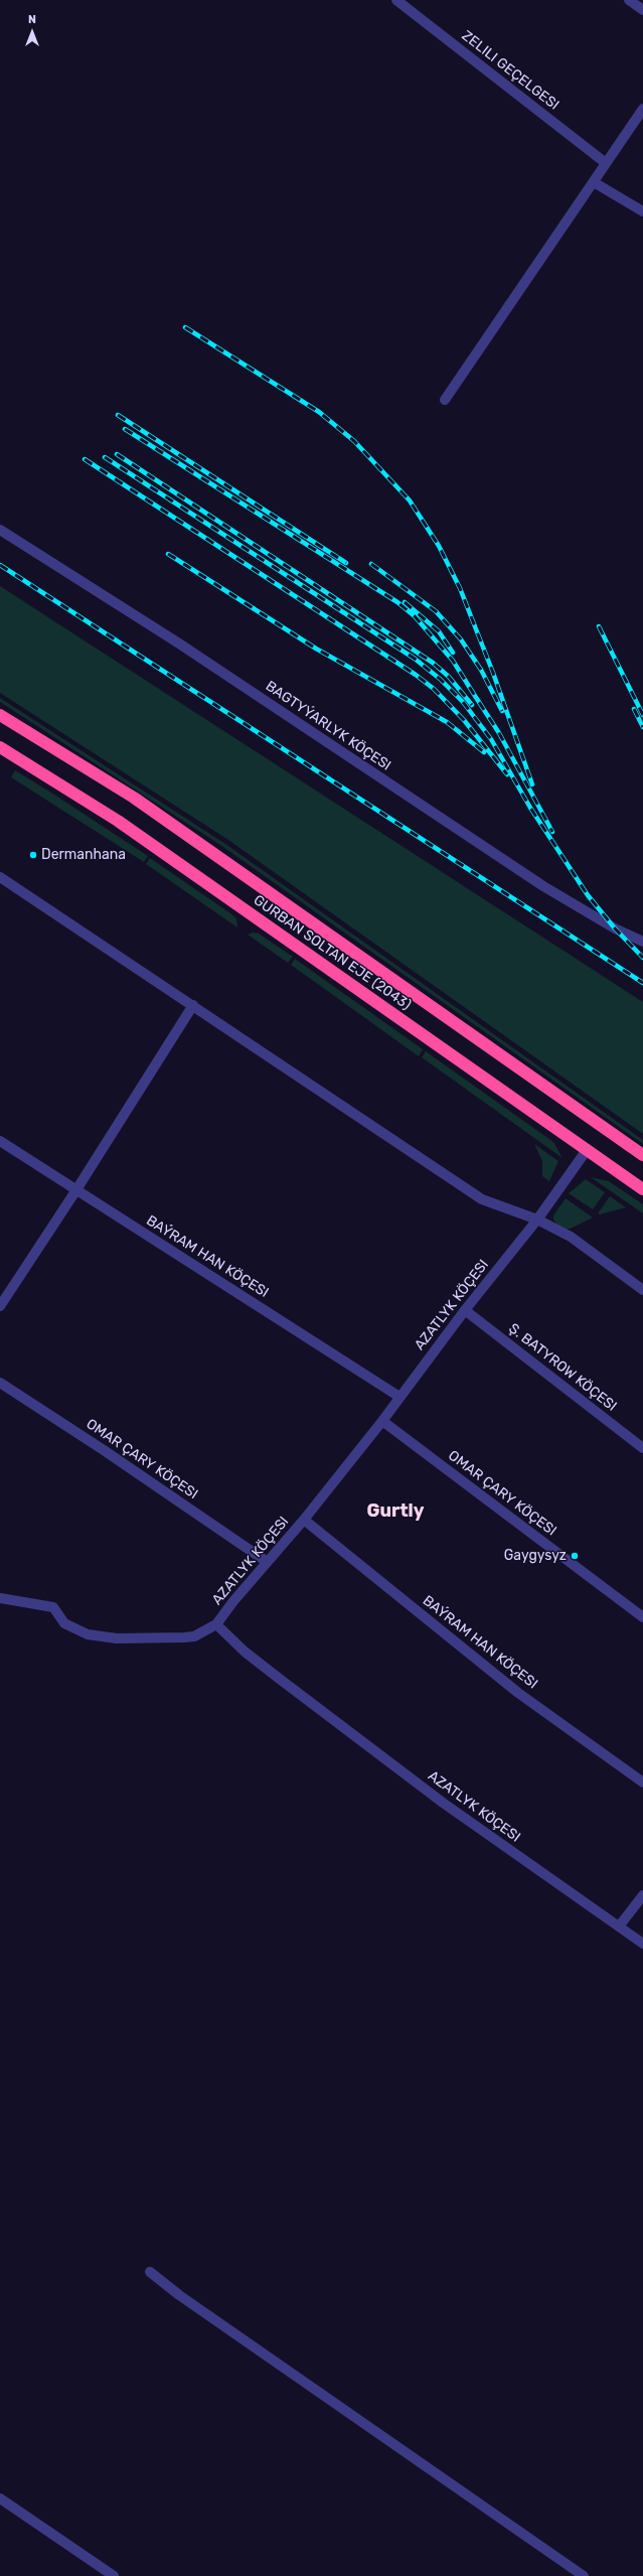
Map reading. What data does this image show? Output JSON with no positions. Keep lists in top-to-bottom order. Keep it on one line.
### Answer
{"streets":{"highway":["GURBAN SOLTAN EJE (2043)"],"street":["ZELILI GEÇELGESI","BAGTYÝARLYK KÖÇESI","BAÝRAM HAN KÖÇESI","AZATLYK KÖÇESI","Ş. BATYROW KÖÇESI","OMAR ÇARY KÖÇESI"]},"crossings":[["GURBAN SOLTAN EJE (2043)","AZATLYK KÖÇESI"],["BAÝRAM HAN KÖÇESI","AZATLYK KÖÇESI"],["AZATLYK KÖÇESI","Ş. BATYROW KÖÇESI"],["AZATLYK KÖÇESI","OMAR ÇARY KÖÇESI"]],"districts":["Gurtly"],"places":["Dermanhana","Gaygysyz"],"north":"top"}
